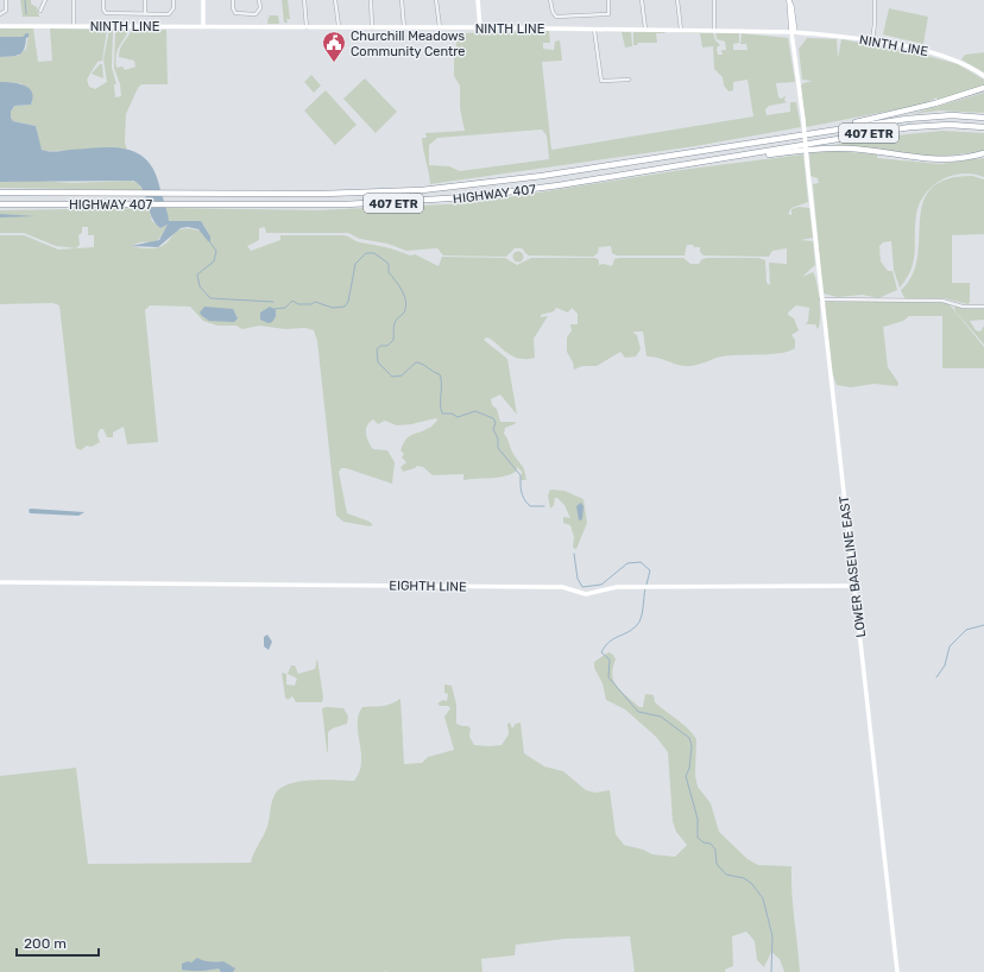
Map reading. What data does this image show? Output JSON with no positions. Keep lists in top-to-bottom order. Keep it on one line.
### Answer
{"streets":{"highway":["407 ETR","HIGHWAY 407"],"main road":["NINTH LINE","LOWER BASELINE EAST","EIGHTH LINE"]},"crossings":[["NINTH LINE","LOWER BASELINE EAST"],["LOWER BASELINE EAST","EIGHTH LINE"]],"places":{"public building":["Churchill Meadows Community Centre"]},"scale_bar":"200 m"}
